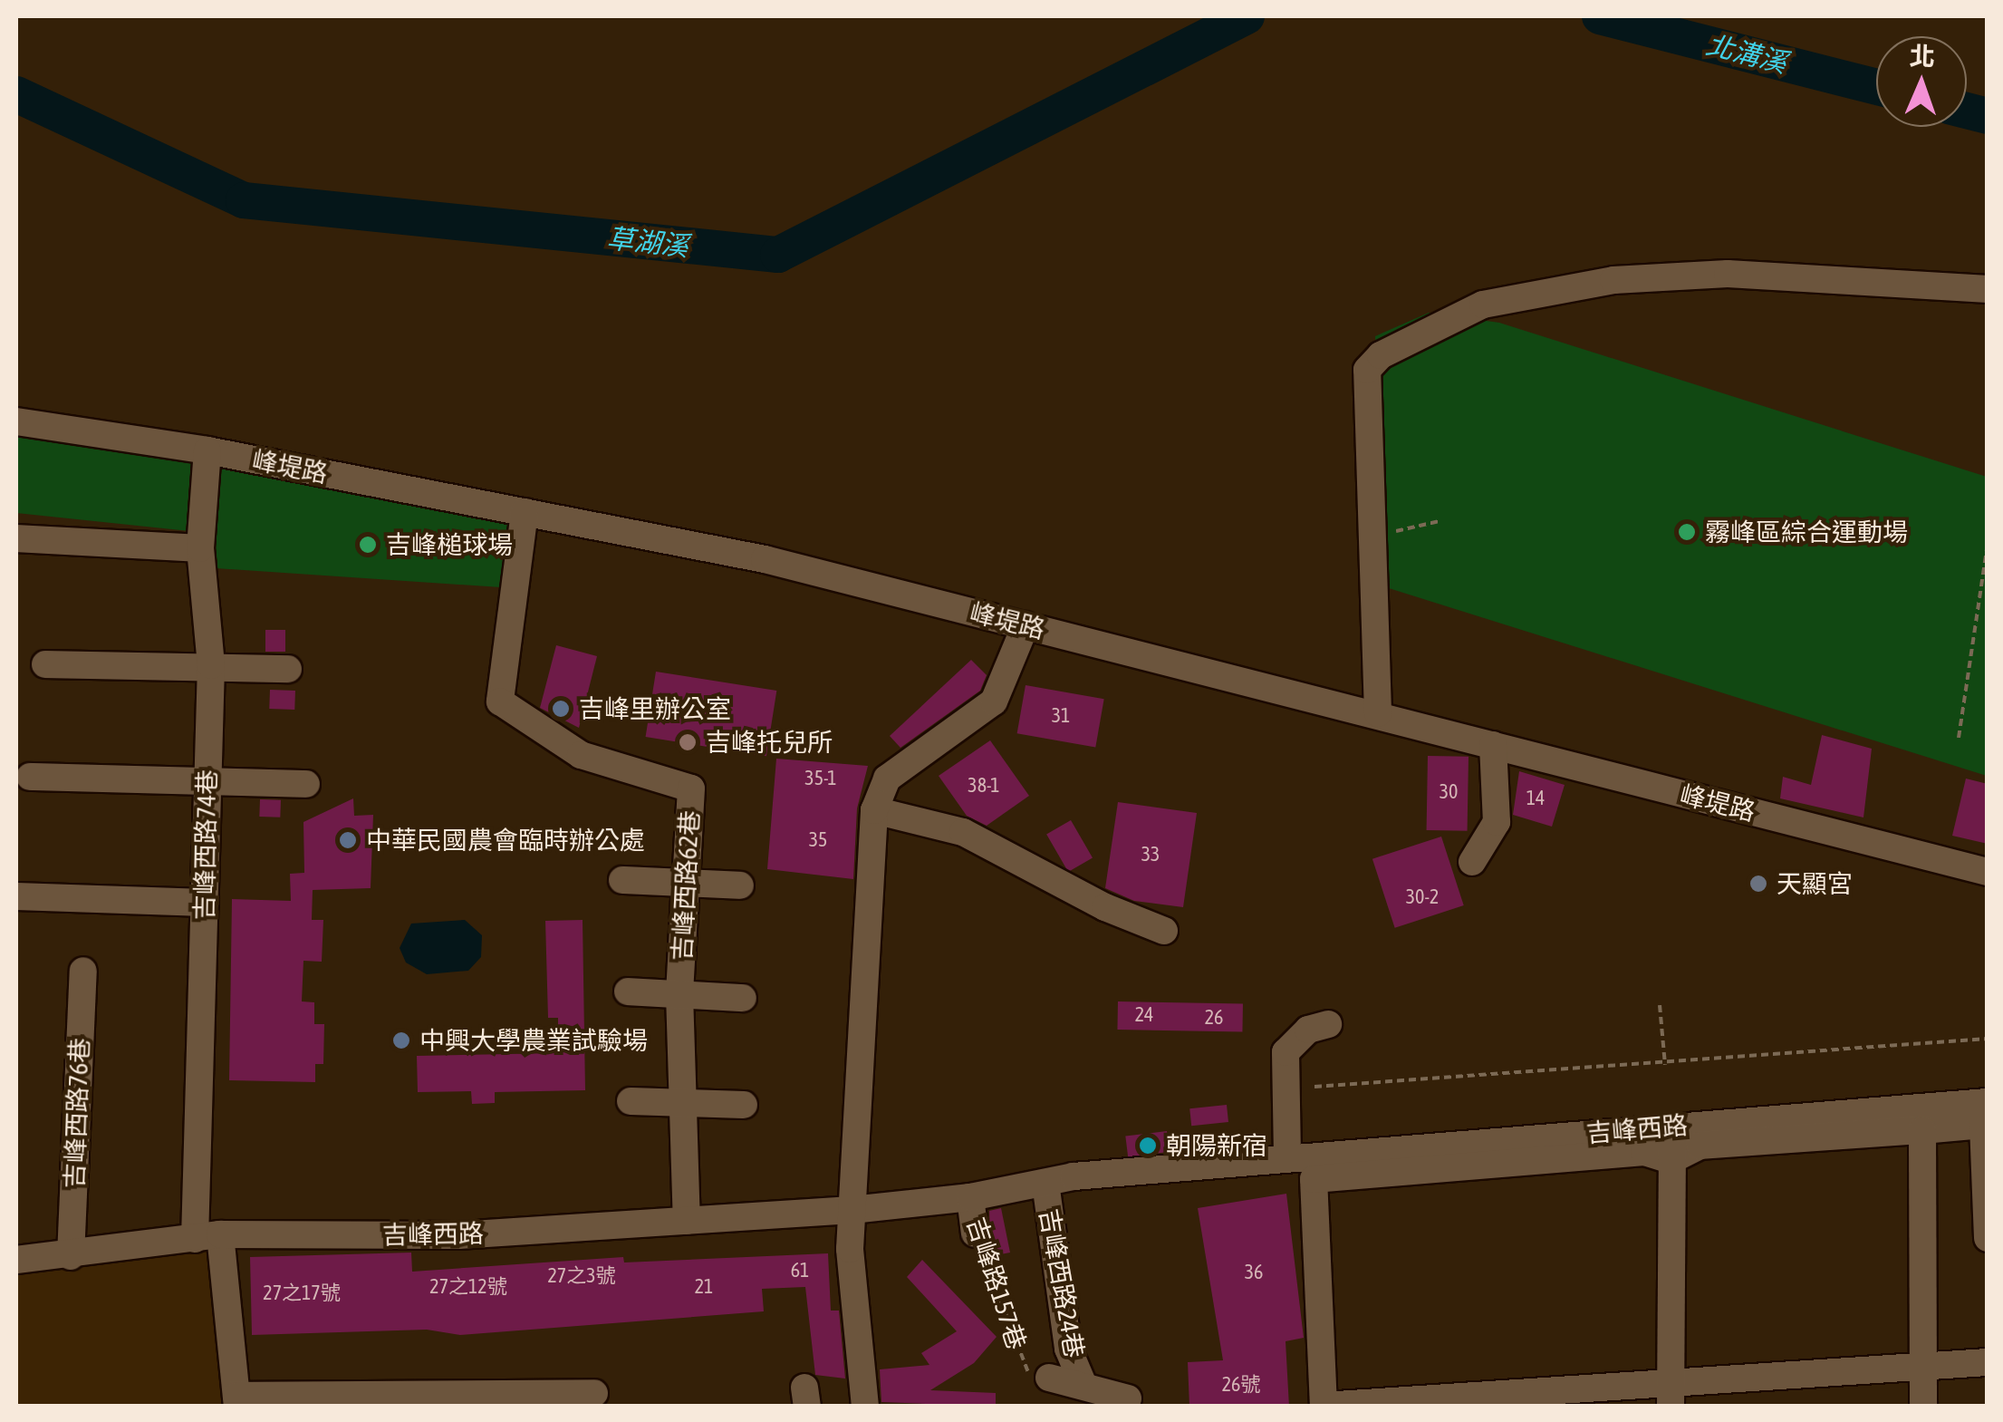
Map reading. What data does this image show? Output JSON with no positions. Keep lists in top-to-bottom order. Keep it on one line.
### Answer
{"streets":{"street":["峰堤路","吉峰西路74巷","吉峰西路62巷","吉峰西路76巷","吉峰西路","吉峰路157巷","吉峰西路24巷"]},"crossings":[["峰堤路","吉峰西路74巷"],["峰堤路","吉峰西路62巷"],["吉峰西路74巷","吉峰西路"],["吉峰西路62巷","吉峰西路"],["吉峰西路76巷","吉峰西路"],["吉峰西路","吉峰路157巷"],["吉峰西路","吉峰西路24巷"],["吉峰路157巷","吉峰西路24巷"]],"water":["北溝溪","草湖溪"],"places":["霧峰區綜合運動場","吉峰槌球場","吉峰里辦公室","吉峰托兒所","中華民國農會臨時辦公處","天顯宮","中興大學農業試驗場","朝陽新宿"],"house_numbers":["31","35-1","38-1","30","14","35","33","30-2","24","26","61","36","27之3號","27之12號","21","27之17號","26號"],"north":"top"}
